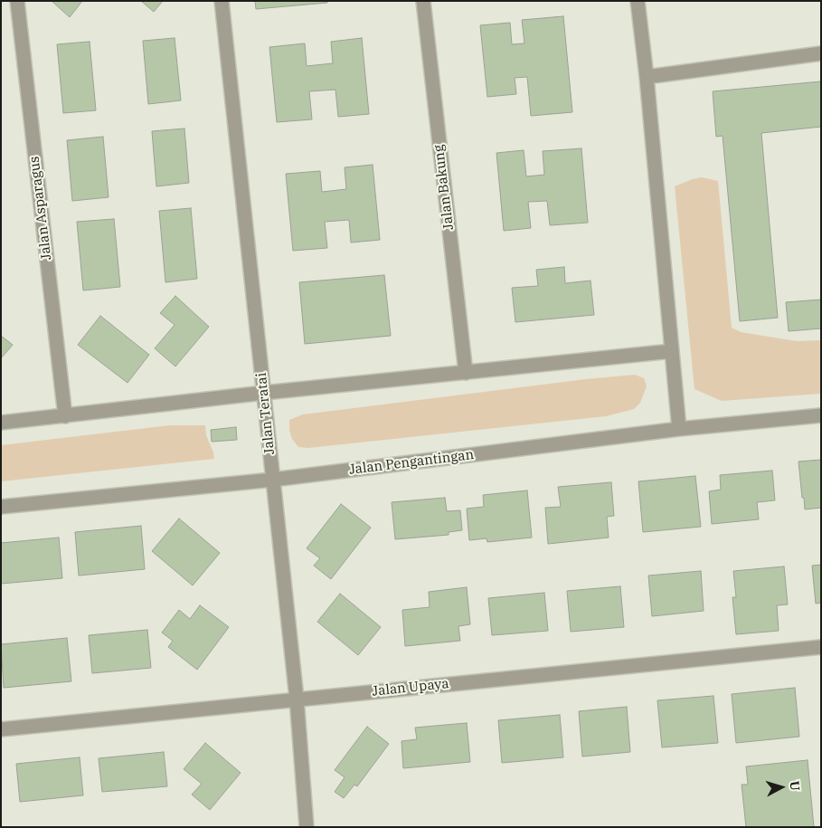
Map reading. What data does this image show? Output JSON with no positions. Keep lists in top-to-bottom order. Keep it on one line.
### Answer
{"streets":{"street":["Jalan Bakung","Jalan Asparagus","Jalan Teratai","Jalan Pengantingan","Jalan Upaya"]},"crossings":[["Jalan Teratai","Jalan Pengantingan"],["Jalan Teratai","Jalan Upaya"]],"north":"right"}
